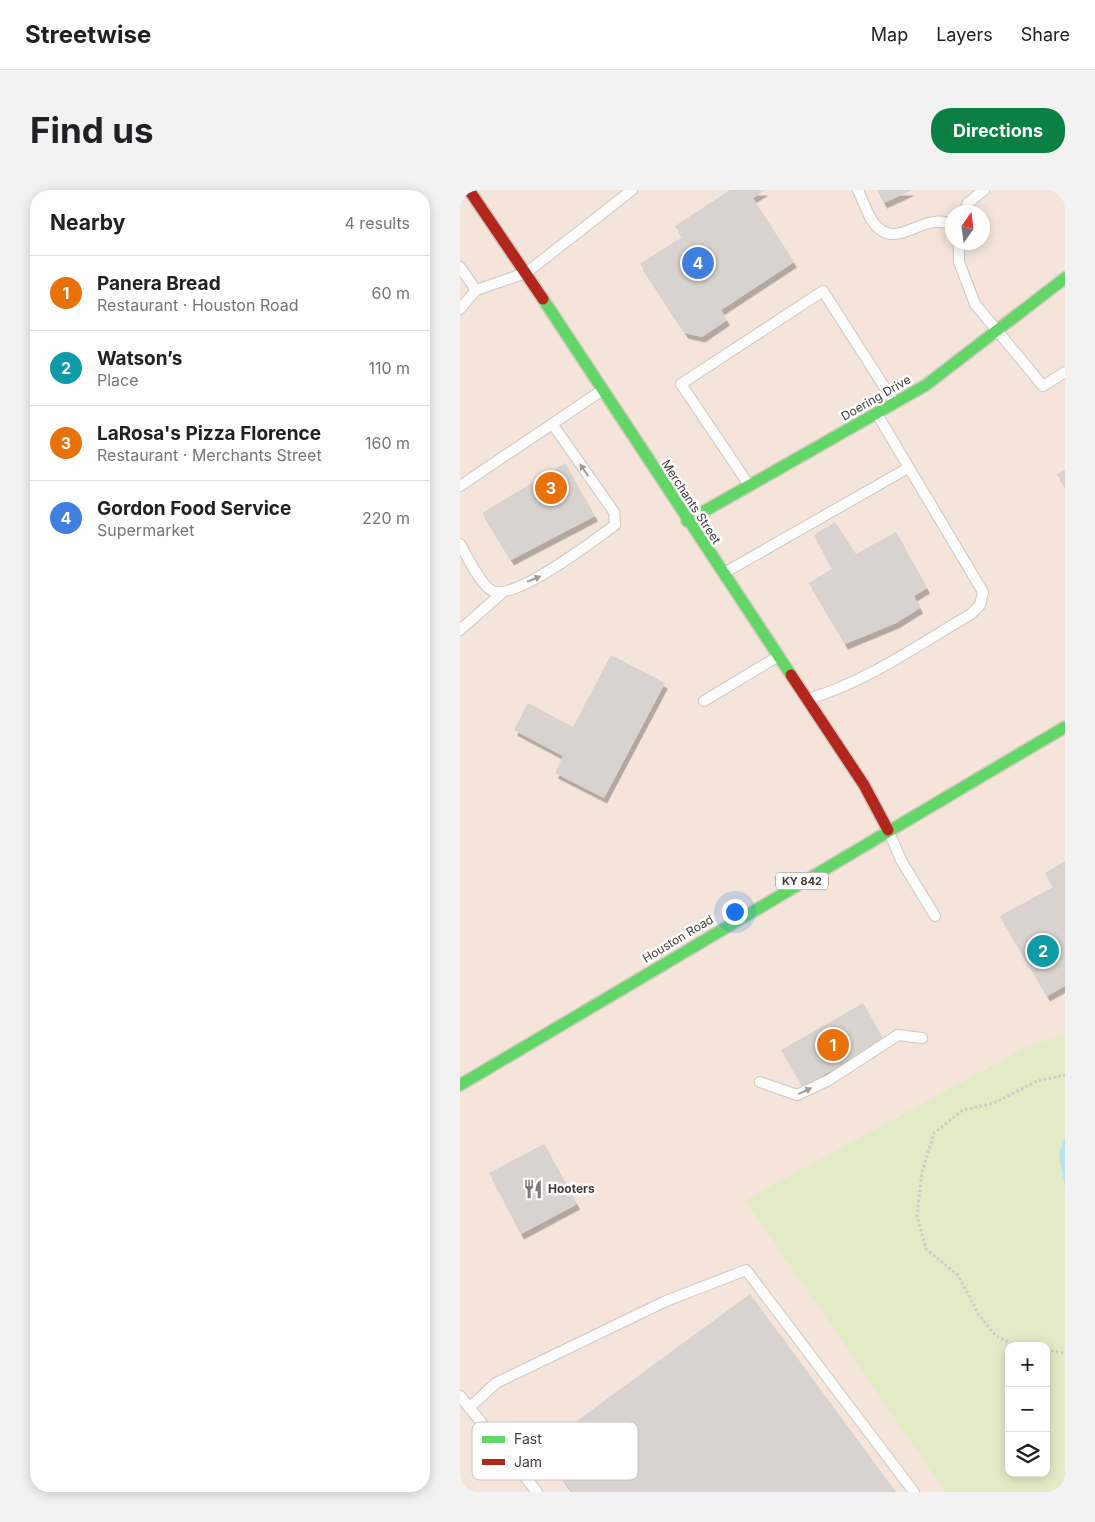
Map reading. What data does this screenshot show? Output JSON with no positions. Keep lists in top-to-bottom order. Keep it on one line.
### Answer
{"streets":{"street":["Doering Drive","Merchants Street","KY 842","Houston Road"]},"crossings":[["Doering Drive","Merchants Street"],["Merchants Street","Houston Road"]],"places":{"restaurant":["Hooters"]},"legend":["Fast","Jam"],"north":"top","page":{"header":"Streetwise","nav":["Map","Layers","Share"],"buttons":"Directions","title":"Find us","heading":["Nearby","4 results"],"pins":["4","3","2","1"],"list":[{"mark":"1","name":"Panera Bread","note":"Restaurant · Houston Road","value":"60 m"},{"mark":"2","name":"Watson’s","note":"Place","value":"110 m"},{"mark":"3","name":"LaRosa's Pizza Florence","note":"Restaurant · Merchants Street","value":"160 m"},{"mark":"4","name":"Gordon Food Service","note":"Supermarket","value":"220 m"}],"map_buttons":["+","−"]}}
